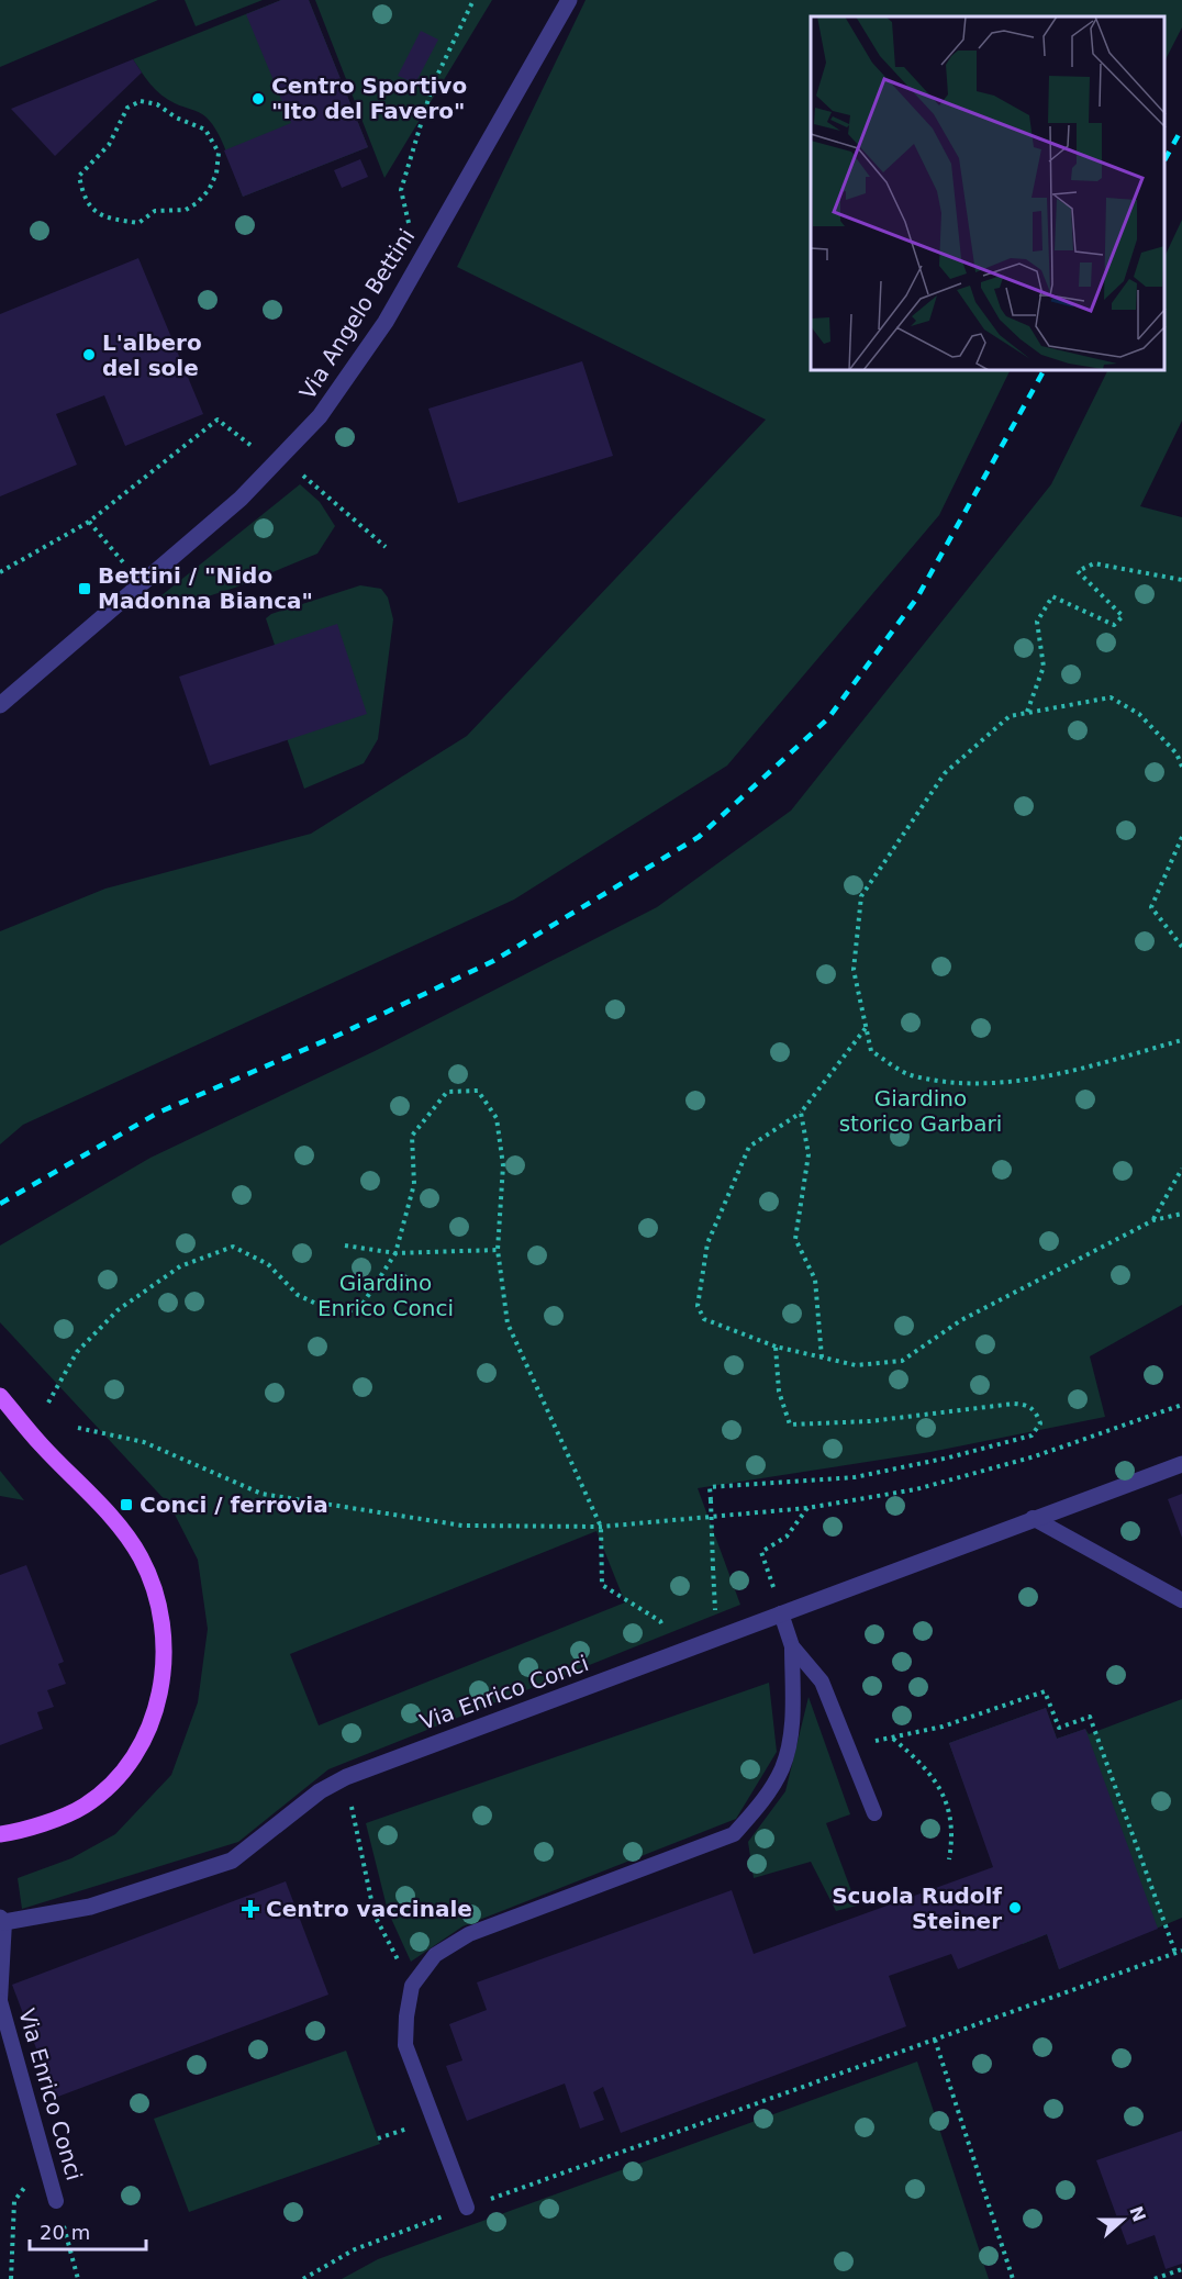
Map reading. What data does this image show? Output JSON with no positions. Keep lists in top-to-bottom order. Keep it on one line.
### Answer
{"streets":{"street":["Via Angelo Bettini","Via Enrico Conci"]},"parks":["Giardino storico Garbari","Giardino Enrico Conci"],"places":{"other":["Centro Sportivo \"Ito del Favero\"","L'albero del sole","Scuola Rudolf Steiner"],"transit":["Bettini / \"Nido Madonna Bianca\"","Conci / ferrovia"],"health":["Centro vaccinale"]},"scale_bar":"20 m","north":"right"}
